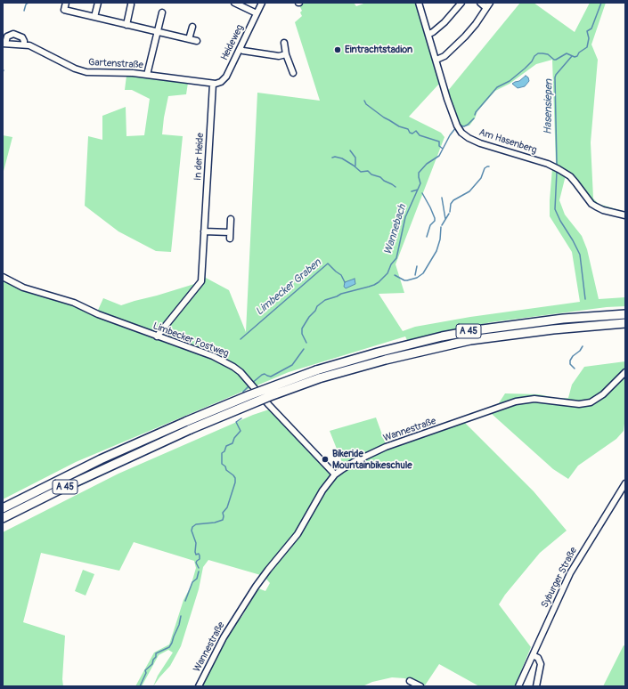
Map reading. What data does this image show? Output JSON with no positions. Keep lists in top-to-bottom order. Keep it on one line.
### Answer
{"streets":{"highway":["A 45"],"street":["Heideweg","Gartenstraße","Am Hasenberg","In der Heide","Limbecker Postweg","Wannestraße","Syburger Straße"]},"crossings":[["Heideweg","Gartenstraße"],["Heideweg","In der Heide"],["Gartenstraße","In der Heide"],["In der Heide","Limbecker Postweg"],["Limbecker Postweg","Wannestraße"]],"water":["Hasensiepen","Wannebach","Limbecker Graben"],"places":["Eintrachtstadion","Bikeride Mountainbikeschule"]}
